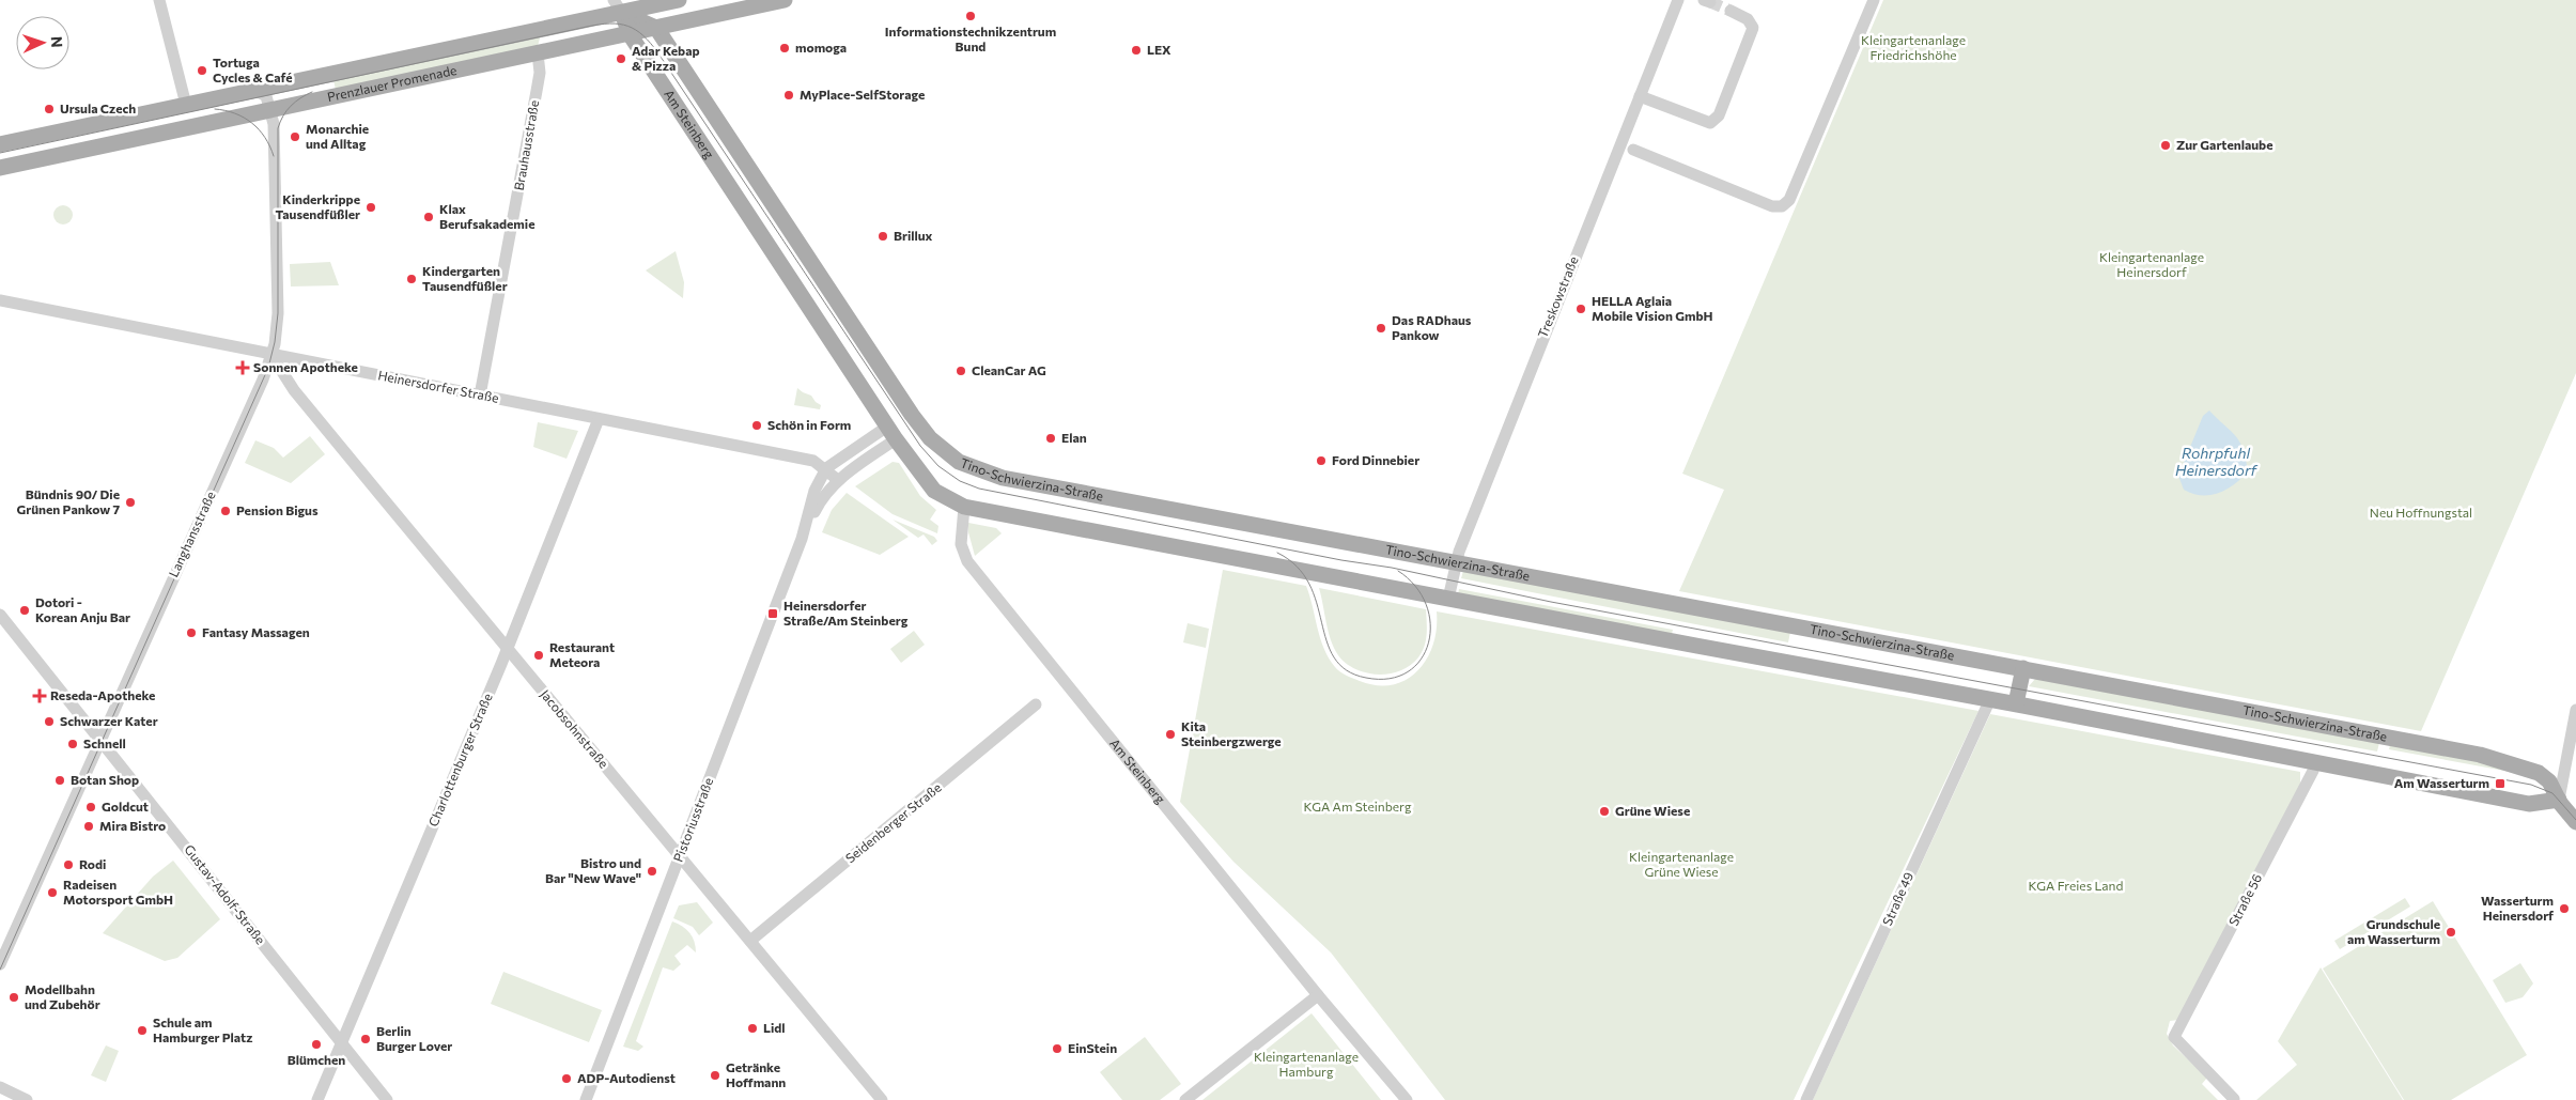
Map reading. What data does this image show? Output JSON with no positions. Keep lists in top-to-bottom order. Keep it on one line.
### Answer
{"streets":{"main road":["Prenzlauer Promenade","Am Steinberg","Tino-Schwierzina-Straße"],"street":["Brauhausstraße","Treskowstraße","Heinersdorfer Straße","Langhansstraße","Jacobsohnstraße","Charlottenburger Straße","Pistoriusstraße","Seidenberger Straße","Gustav-Adolf-Straße","Straße 49","Straße 56"]},"crossings":[["Prenzlauer Promenade","Am Steinberg"],["Prenzlauer Promenade","Brauhausstraße"],["Prenzlauer Promenade","Langhansstraße"],["Am Steinberg","Tino-Schwierzina-Straße"],["Am Steinberg","Pistoriusstraße"],["Brauhausstraße","Heinersdorfer Straße"],["Treskowstraße","Tino-Schwierzina-Straße"],["Heinersdorfer Straße","Langhansstraße"],["Heinersdorfer Straße","Jacobsohnstraße"],["Heinersdorfer Straße","Charlottenburger Straße"],["Heinersdorfer Straße","Pistoriusstraße"],["Tino-Schwierzina-Straße","Pistoriusstraße"],["Langhansstraße","Jacobsohnstraße"],["Langhansstraße","Gustav-Adolf-Straße"],["Jacobsohnstraße","Charlottenburger Straße"],["Jacobsohnstraße","Pistoriusstraße"],["Jacobsohnstraße","Seidenberger Straße"],["Charlottenburger Straße","Gustav-Adolf-Straße"]],"water":["Rohrpfuhl Heinersdorf"],"parks":["Kleingartenanlage Friedrichshöhe","Kleingartenanlage Heinersdorf","Neu Hoffnungstal","KGA Am Steinberg","Kleingartenanlage Grüne Wiese","KGA Freies Land","Kleingartenanlage Hamburg"],"places":{"other":["Informationstechnikzentrum Bund","momoga","LEX","Adar Kebap & Pizza","Tortuga Cycles & Café","MyPlace-SelfStorage","Ursula Czech","Monarchie und Alltag","Zur Gartenlaube","Kinderkrippe Tausendfüßler","Klax Berufsakademie","Brillux","Kindergarten Tausendfüßler","HELLA Aglaia Mobile Vision GmbH","Das RADhaus Pankow","CleanCar AG","Schön in Form","Elan","Ford Dinnebier","Bündnis 90/ Die Grünen Pankow 7","Pension Bigus","Dotori - Korean Anju Bar","Fantasy Massagen","Restaurant Meteora","Schwarzer Kater","Kita Steinbergzwerge","Schnell","Botan Shop","Goldcut","Grüne Wiese","Mira Bistro","Rodi","Bistro und Bar \"New Wave\"","Radeisen Motorsport GmbH","Wasserturm Heinersdorf","Grundschule am Wasserturm","Modellbahn und Zubehör","Lidl","Schule am Hamburger Platz","Berlin Burger Lover","Blümchen","EinStein","Getränke Hoffmann","ADP-Autodienst"],"health":["Sonnen Apotheke","Reseda-Apotheke"],"transit":["Heinersdorfer Straße/Am Steinberg","Am Wasserturm"]},"north":"right"}
